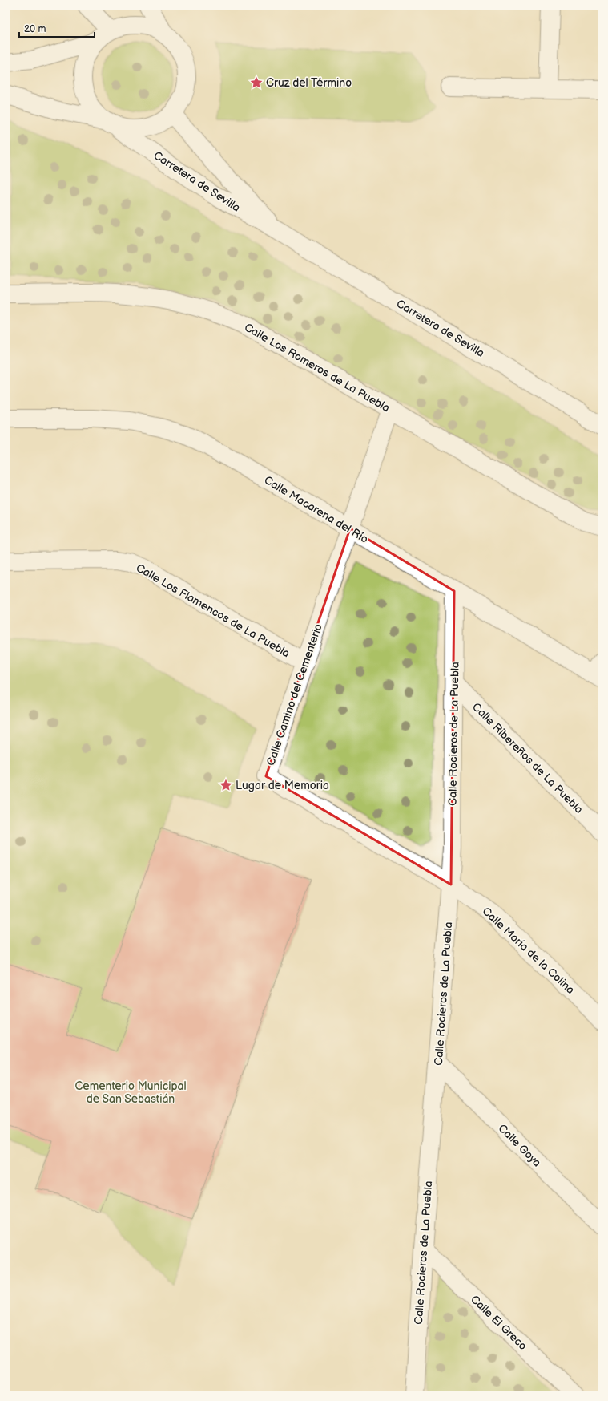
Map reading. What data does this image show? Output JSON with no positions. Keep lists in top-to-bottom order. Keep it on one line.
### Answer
{"streets":{"street":["Carretera de Sevilla","Calle Los Romeros de La Puebla","Calle Macarena del Río","Calle Los Flamencos de La Puebla","Calle Camino del Cementerio","Calle Rocieros de La Puebla","Calle Ribereños de La Puebla","Calle María de la Colina","Calle Goya","Calle El Greco"]},"crossings":[["Calle Los Romeros de La Puebla","Calle Camino del Cementerio"],["Calle Macarena del Río","Calle Camino del Cementerio"],["Calle Macarena del Río","Calle Rocieros de La Puebla"],["Calle Los Flamencos de La Puebla","Calle Camino del Cementerio"],["Calle Camino del Cementerio","Calle Rocieros de La Puebla"],["Calle Camino del Cementerio","Calle María de la Colina"],["Calle Rocieros de La Puebla","Calle Ribereños de La Puebla"],["Calle Rocieros de La Puebla","Calle María de la Colina"],["Calle Rocieros de La Puebla","Calle Goya"],["Calle Rocieros de La Puebla","Calle El Greco"]],"parks":["Cementerio Municipal de San Sebastián"],"places":{"place":["Cruz del Término","Lugar de Memoria"]},"scale_bar":"20 m"}
